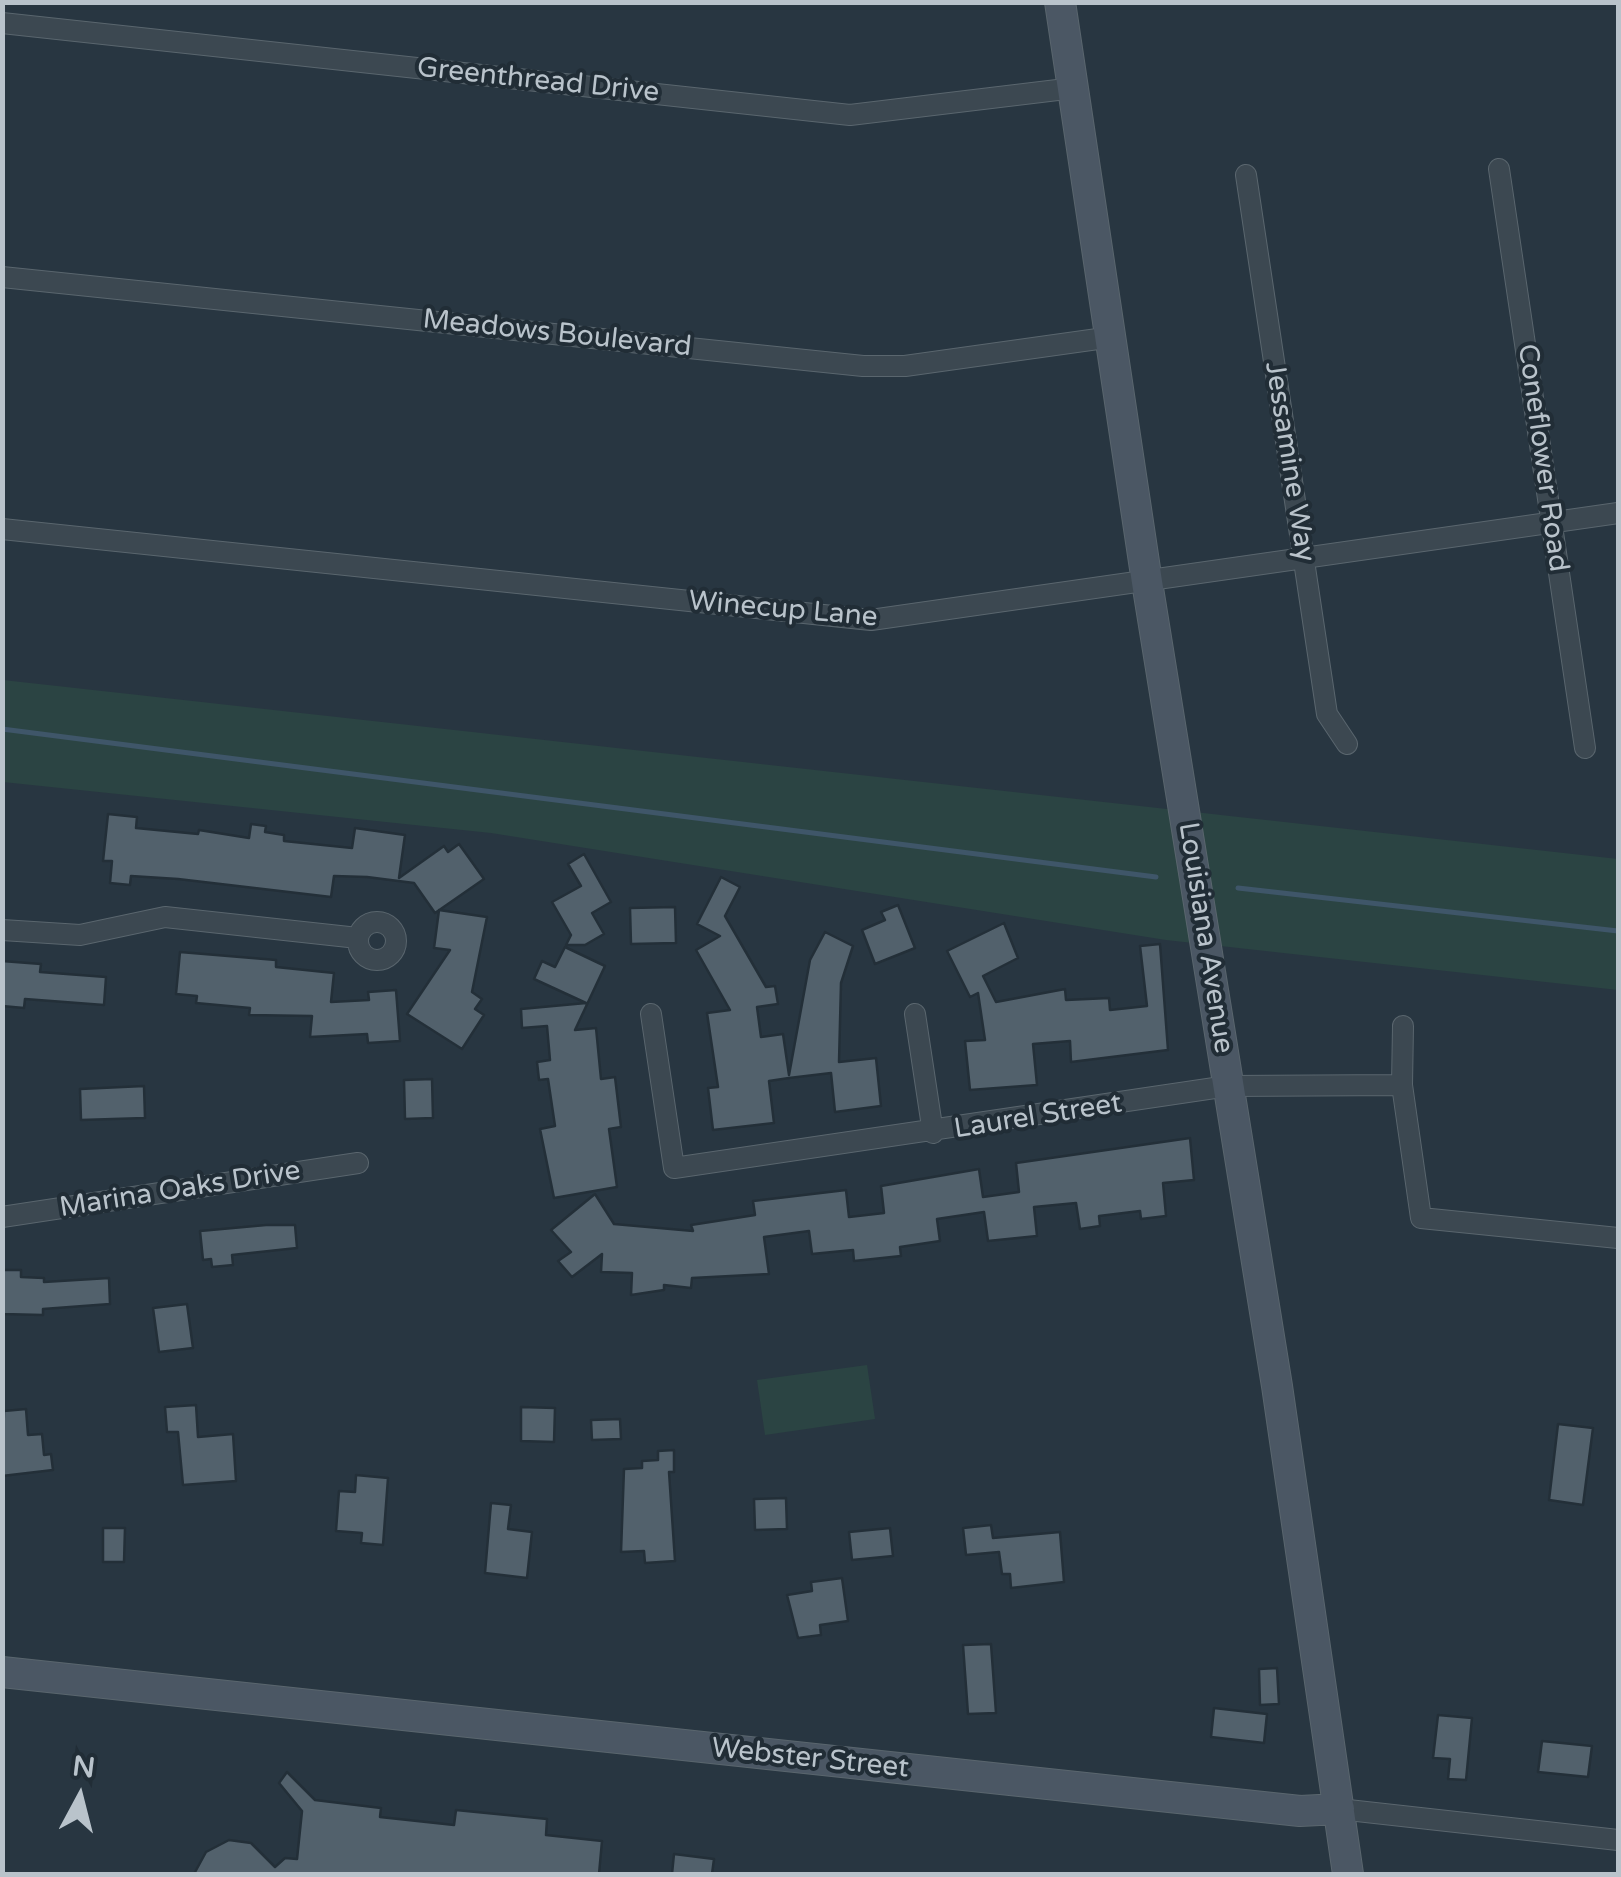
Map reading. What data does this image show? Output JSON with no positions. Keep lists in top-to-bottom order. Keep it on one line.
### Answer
{"streets":{"street":["Greenthread Drive","Meadows Boulevard","Coneflower Road","Jessamine Way","Winecup Lane","Louisiana Avenue","Laurel Street","Marina Oaks Drive","Webster Street"]},"crossings":[["Greenthread Drive","Louisiana Avenue"],["Meadows Boulevard","Louisiana Avenue"],["Coneflower Road","Winecup Lane"],["Jessamine Way","Winecup Lane"],["Winecup Lane","Louisiana Avenue"],["Louisiana Avenue","Laurel Street"],["Louisiana Avenue","Webster Street"]],"north":"top"}
